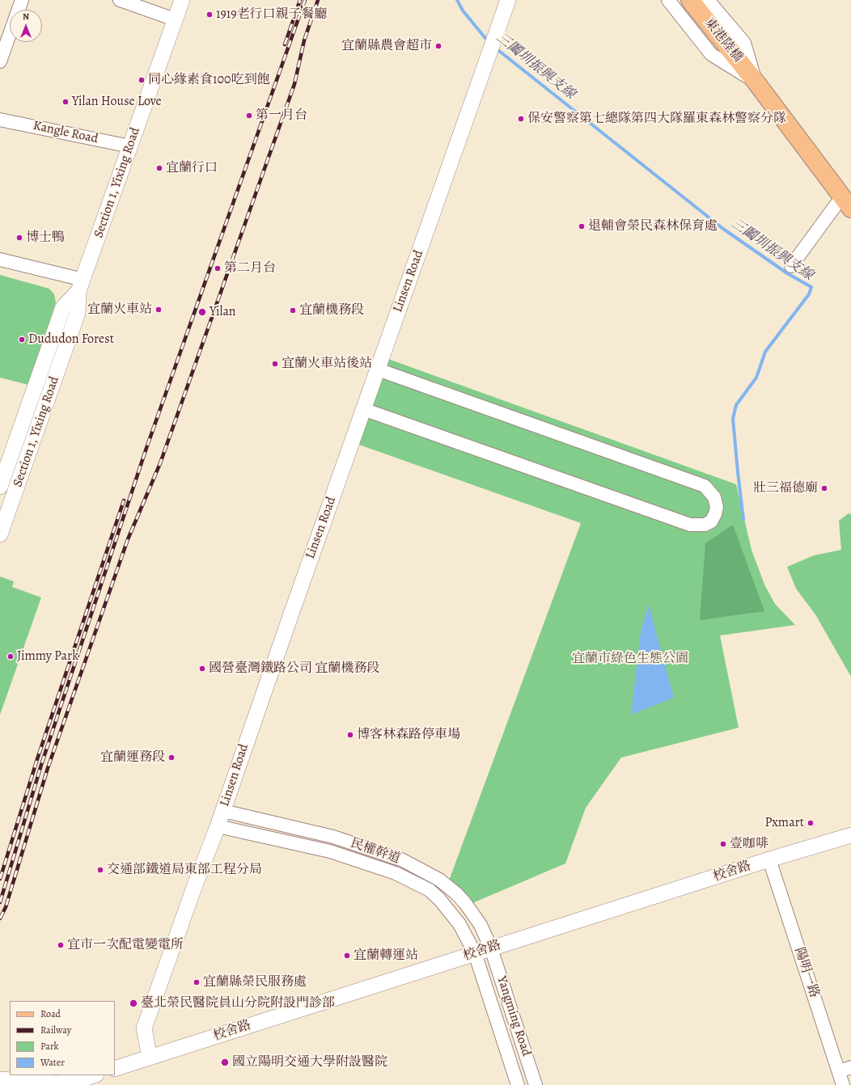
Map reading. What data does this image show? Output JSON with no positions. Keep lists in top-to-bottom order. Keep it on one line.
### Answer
{"streets":{"main road":["東港陸橋"],"street":["Kangle Road","Section 1, Yixing Road","Linsen Road","民權幹道","校舍路","陽明一路","Yangming Road"]},"crossings":[["Kangle Road","Section 1, Yixing Road"],["Linsen Road","民權幹道"],["Linsen Road","校舍路"],["民權幹道","校舍路"],["民權幹道","Yangming Road"],["校舍路","陽明一路"],["校舍路","Yangming Road"]],"water":["三鬮圳振興支線"],"parks":["宜蘭市綠色生態公園"],"places":["1919老行口親子餐廳","宜蘭縣農會超市","同心緣素食100吃到飽","Yilan House Love","第一月台","保安警察第七總隊第四大隊羅東森林警察分隊","宜蘭行口","退輔會榮民森林保育處","博士鴨","第二月台","宜蘭火車站","宜蘭機務段","Yilan","Dududon Forest","宜蘭火車站後站","壯三福德廟","Jimmy Park","國營臺灣鐵路公司 宜蘭機務段","博客林森路停車場","宜蘭運務段","Pxmart","壹咖啡","交通部鐵道局東部工程分局","宜市一次配電變電所","宜蘭轉運站","宜蘭縣榮民服務處","臺北榮民醫院員山分院附設門診部","國立陽明交通大學附設醫院"],"legend":["Road","Railway","Park","Water"],"north":"top"}
